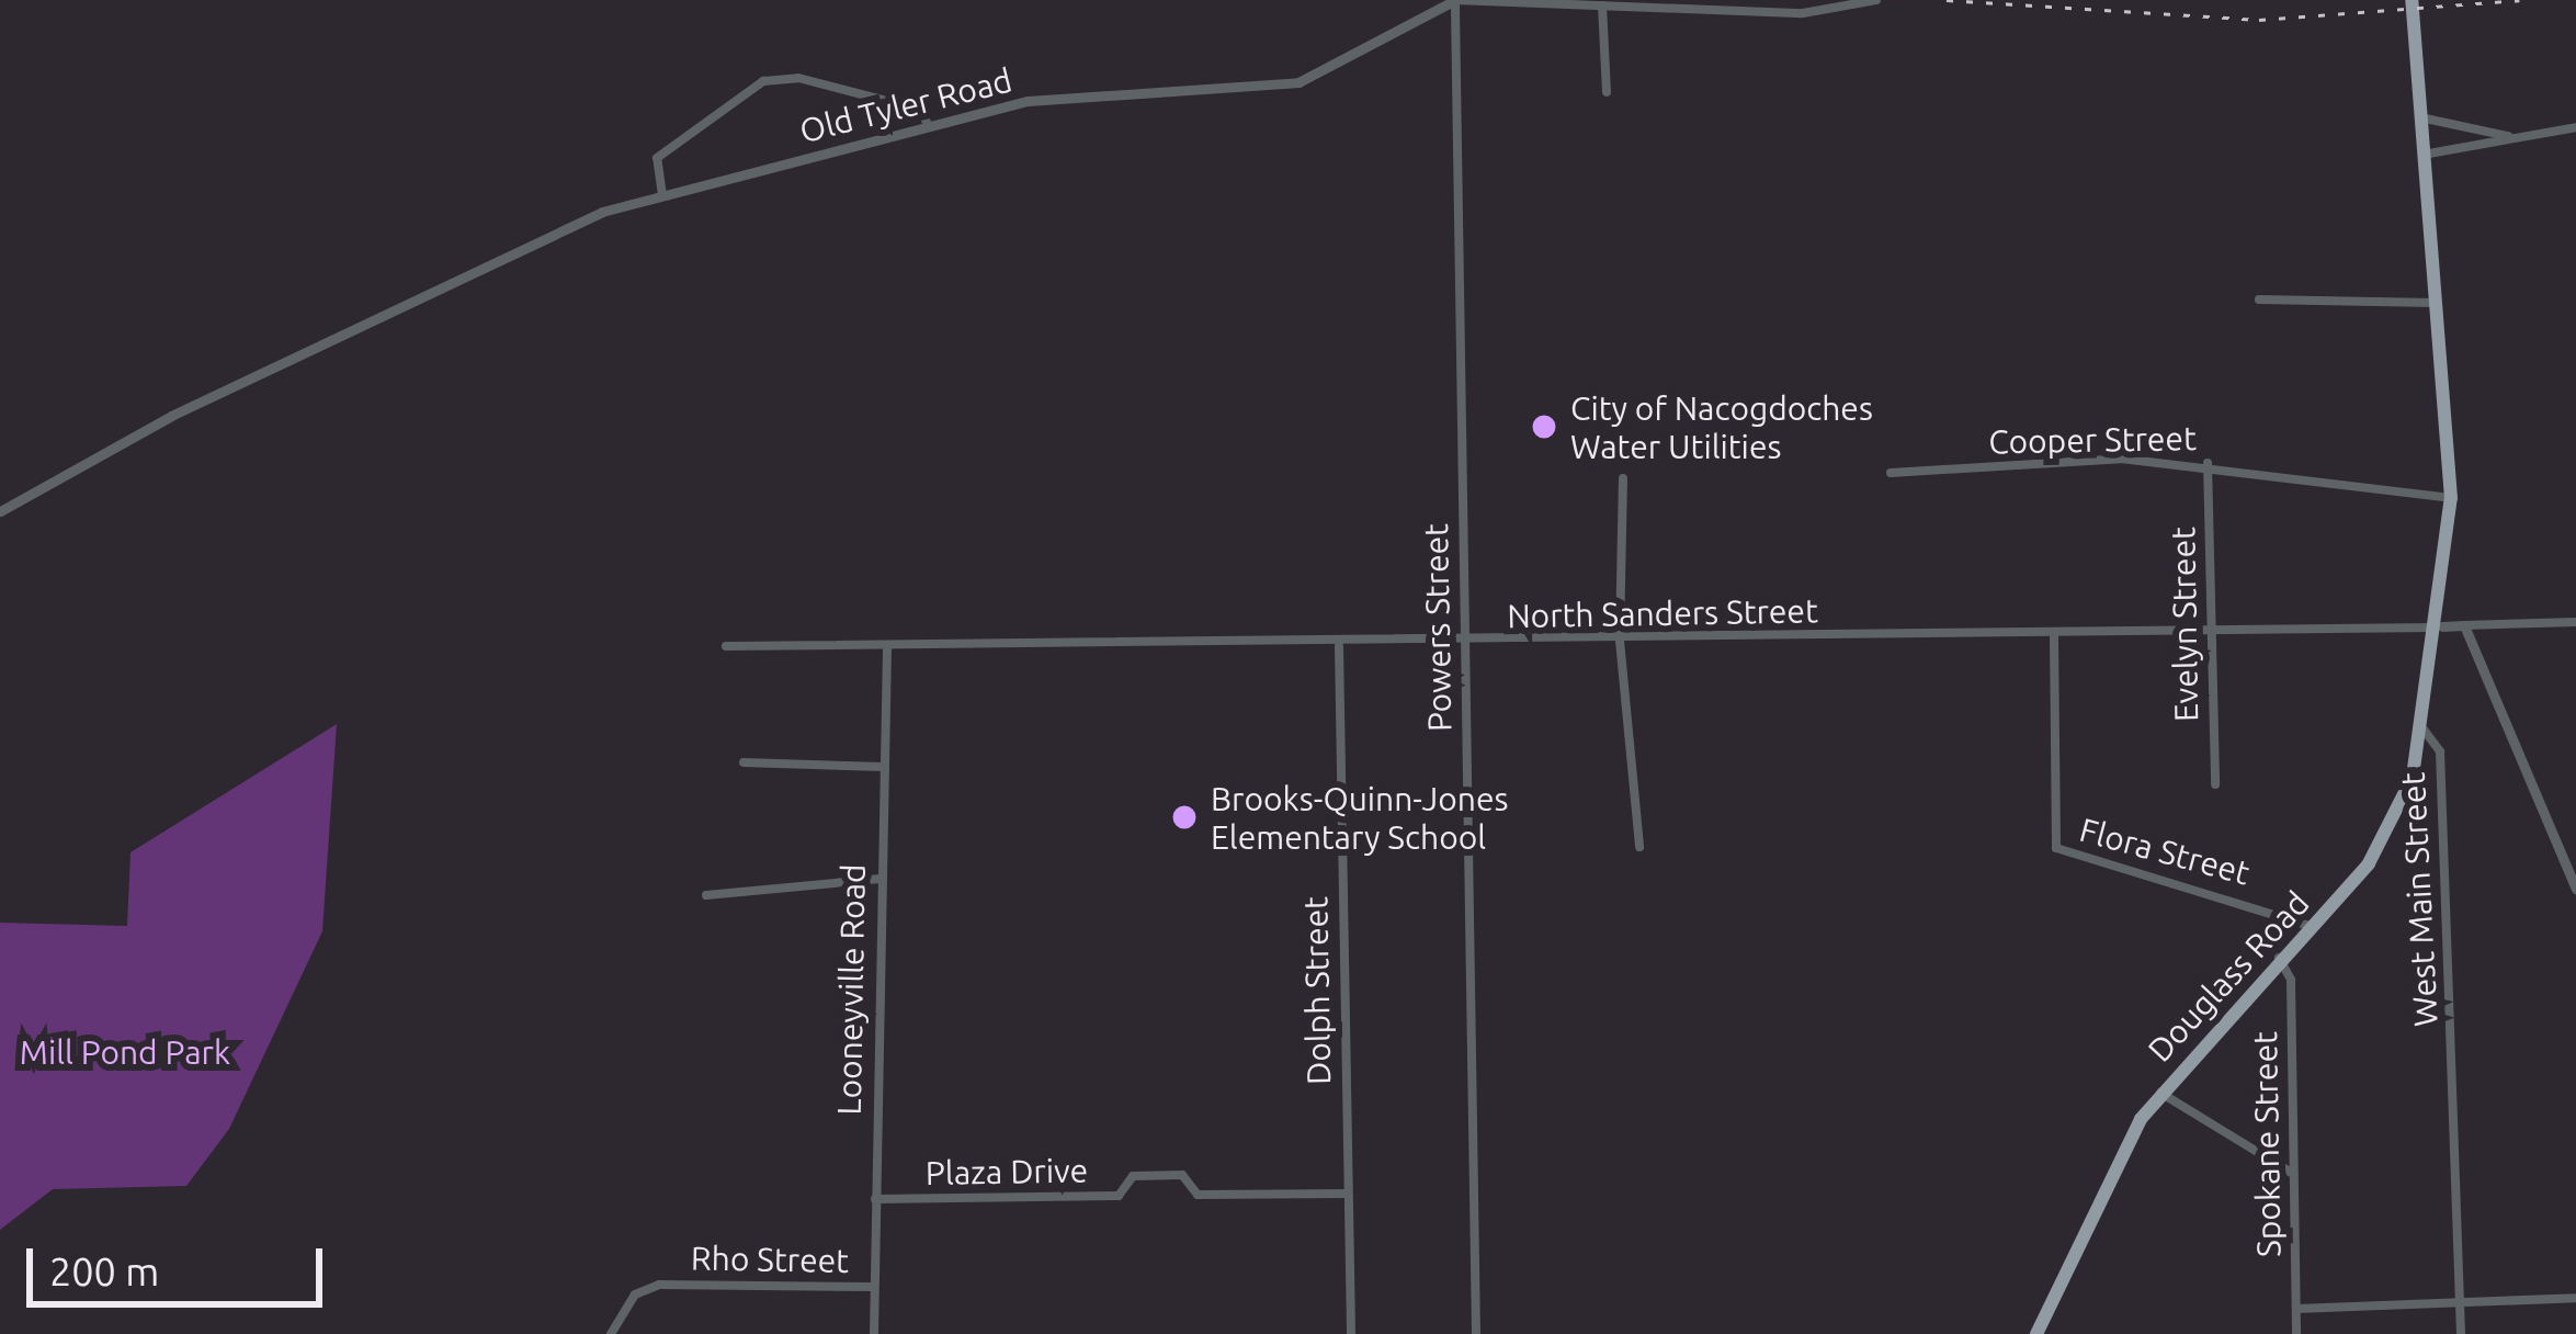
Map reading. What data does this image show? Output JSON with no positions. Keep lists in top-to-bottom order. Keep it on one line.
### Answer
{"streets":{"main road":["West Main Street","Douglass Road"],"street":["Old Tyler Road","Cooper Street","North Sanders Street","Evelyn Street","Powers Street","Flora Street","Looneyville Road","Dolph Street","Spokane Street","Plaza Drive","Rho Street"]},"crossings":[["Old Tyler Road","Powers Street"],["Cooper Street","Evelyn Street"],["Cooper Street","West Main Street"],["North Sanders Street","Evelyn Street"],["North Sanders Street","Powers Street"],["North Sanders Street","Flora Street"],["North Sanders Street","West Main Street"],["North Sanders Street","Looneyville Road"],["North Sanders Street","Dolph Street"],["Flora Street","Douglass Road"],["West Main Street","Douglass Road"],["Douglass Road","Spokane Street"],["Looneyville Road","Plaza Drive"],["Looneyville Road","Rho Street"],["Dolph Street","Plaza Drive"]],"parks":["Mill Pond Park"],"places":["City of Nacogdoches Water Utilities","Brooks-Quinn-Jones Elementary School"],"scale_bar":"200 m"}
